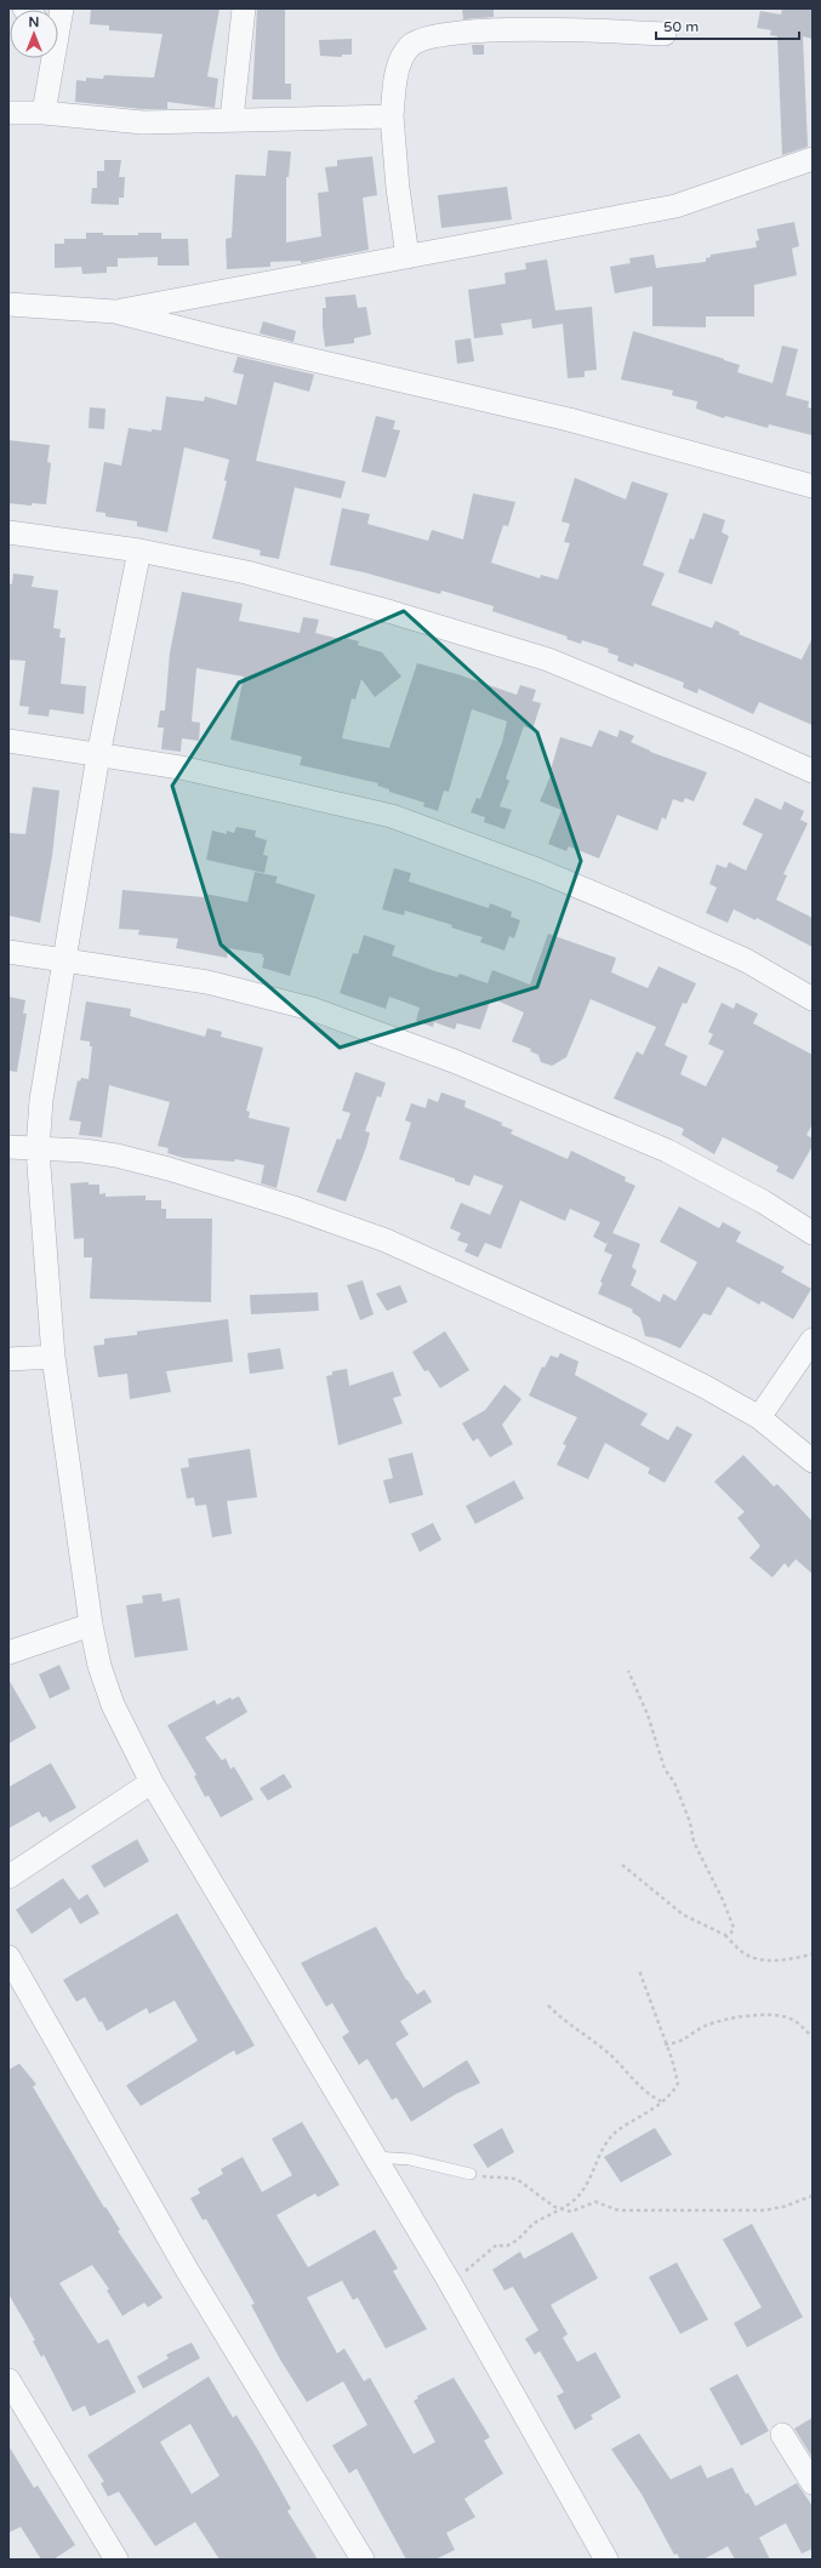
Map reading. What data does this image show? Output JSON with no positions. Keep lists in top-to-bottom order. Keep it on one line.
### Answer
{"scale_bar":"50 m","north":"top"}
